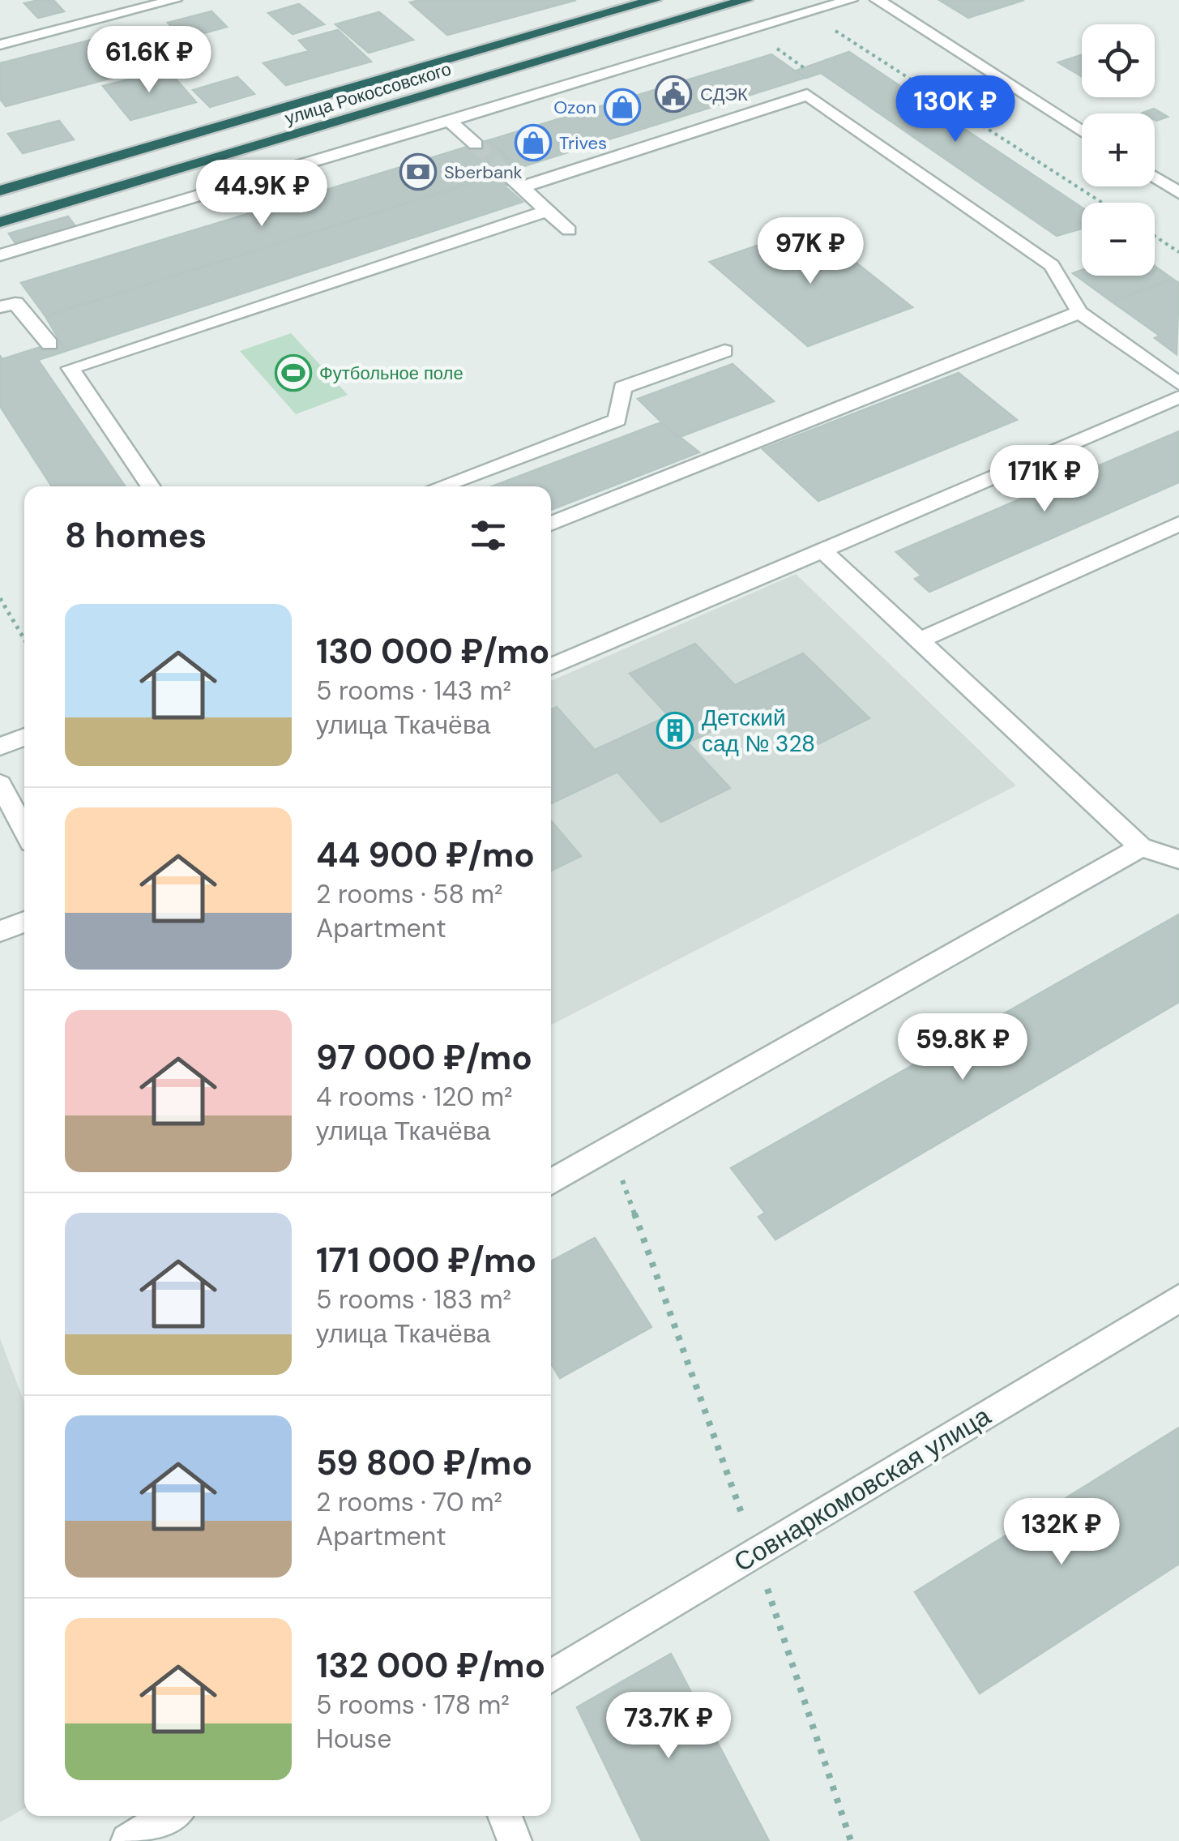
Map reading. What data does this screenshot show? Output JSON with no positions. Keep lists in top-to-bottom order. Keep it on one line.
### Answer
{"streets":{"highway":["улица Рокоссовского"],"street":["Совнаркомовская улица"]},"places":{"public building":["СДЭК"],"shop":["Ozon","Trives"],"bank":["Sberbank"],"sports":["Футбольное поле"],"building":["Детский сад № 328"]},"page":{"map_buttons":["+","−"],"price":["61.6K ₽","130K ₽","44.9K ₽","97K ₽","171K ₽","59.8K ₽","132K ₽","73.7K ₽"],"heading":"8 homes","list":[{"name":"130 000 ₽/mo","note":"5 rooms · 143 m² · улица Ткачёва"},{"name":"44 900 ₽/mo","note":"2 rooms · 58 m² · Apartment"},{"name":"97 000 ₽/mo","note":"4 rooms · 120 m² · улица Ткачёва"},{"name":"171 000 ₽/mo","note":"5 rooms · 183 m² · улица Ткачёва"},{"name":"59 800 ₽/mo","note":"2 rooms · 70 m² · Apartment"},{"name":"132 000 ₽/mo","note":"5 rooms · 178 m² · House"}]}}
